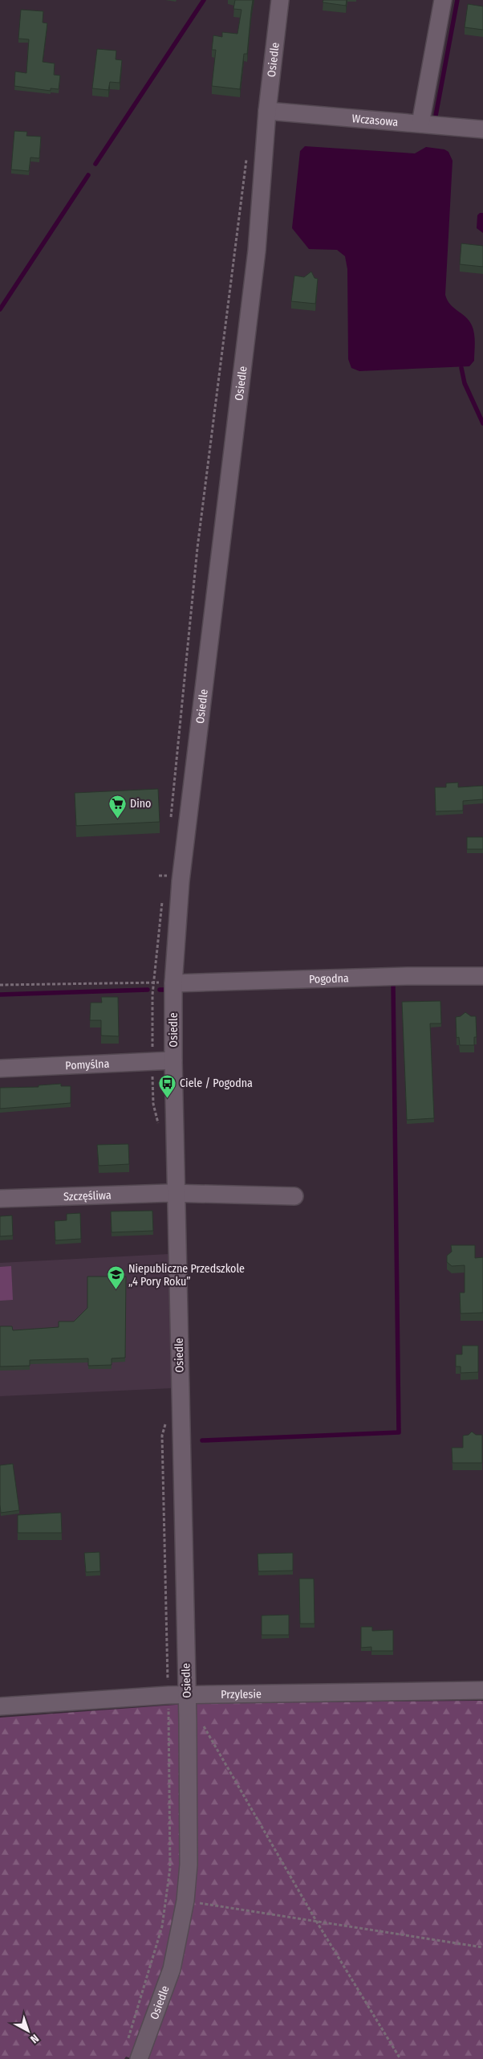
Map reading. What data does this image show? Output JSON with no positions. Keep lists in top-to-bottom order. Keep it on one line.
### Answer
{"streets":{"street":["Osiedle","Wczasowa","Pogodna","Pomyślna","Szczęśliwa","Przylesie"]},"crossings":[["Osiedle","Wczasowa"],["Osiedle","Pogodna"],["Osiedle","Pomyślna"],["Osiedle","Szczęśliwa"],["Osiedle","Przylesie"]],"places":{"supermarket":["Dino"],"bus stop":["Ciele / Pogodna"],"school or university":["Niepubliczne Przedszkole „4 Pory Roku”"]},"north":"bottom right"}
